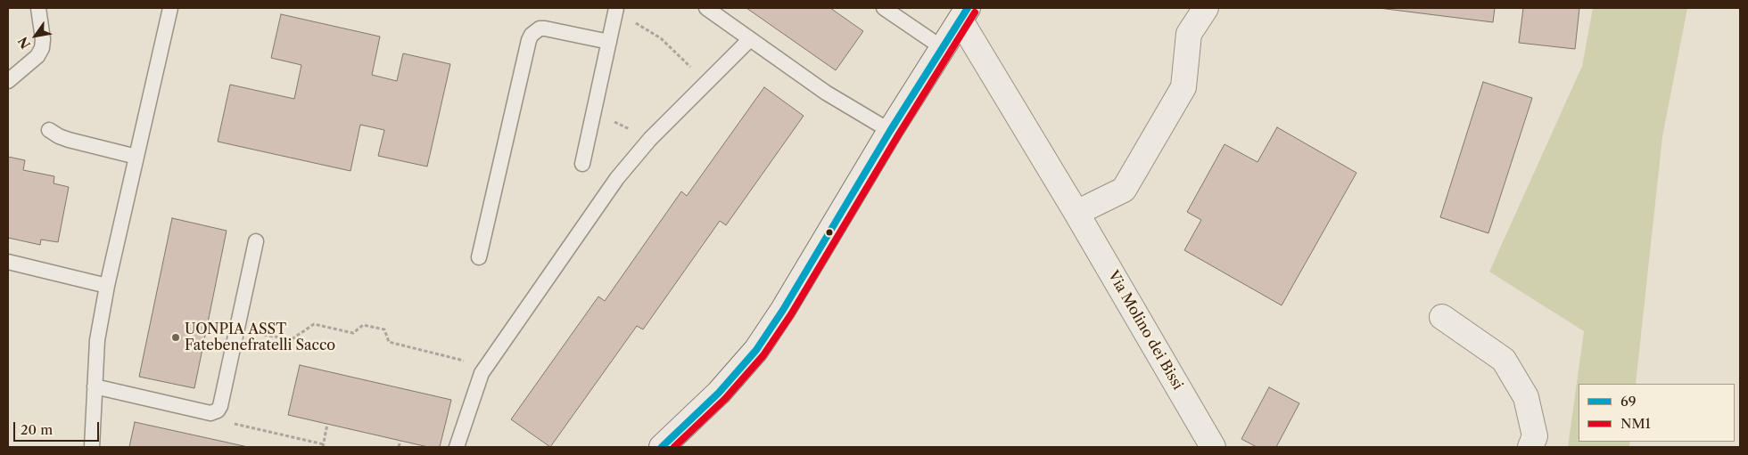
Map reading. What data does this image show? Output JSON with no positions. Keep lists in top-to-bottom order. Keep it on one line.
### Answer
{"streets":{"street":["Via Molino dei Bissi"]},"places":["UONPIA ASST Fatebenefratelli Sacco"],"lines":["transit line 69","transit line NM1"],"legend":["69","NM1"],"scale_bar":"20 m","north":"bottom left"}
